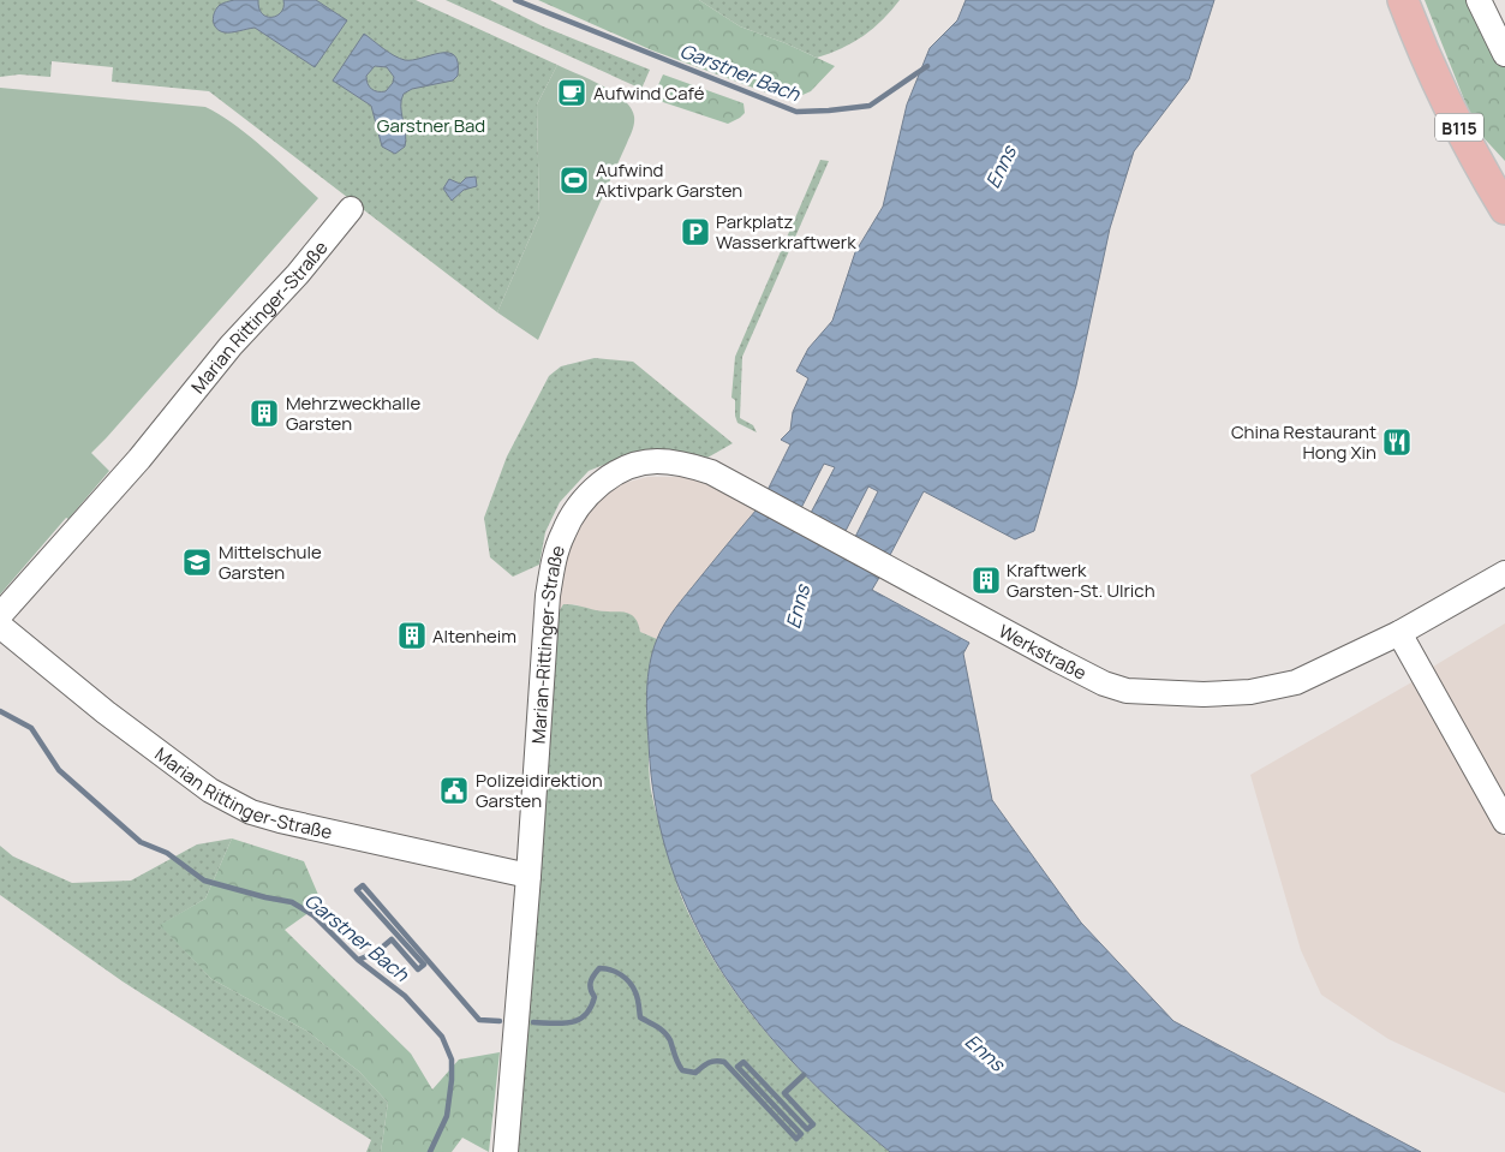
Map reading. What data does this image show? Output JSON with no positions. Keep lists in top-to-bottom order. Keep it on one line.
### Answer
{"streets":{"main road":["B115"],"street":["Marian Rittinger-Straße","Marian-Rittinger-Straße","Werkstraße"]},"crossings":[["Marian Rittinger-Straße","Marian-Rittinger-Straße"],["Marian-Rittinger-Straße","Werkstraße"]],"water":["Garstner Bach","Enns"],"parks":["Garstner Bad"],"places":{"cafe":["Aufwind Café"],"sports":["Aufwind Aktivpark Garsten"],"parking":["Parkplatz Wasserkraftwerk"],"building":["Mehrzweckhalle Garsten","Kraftwerk Garsten-St. Ulrich","Altenheim"],"restaurant":["China Restaurant Hong Xin"],"school or university":["Mittelschule Garsten"],"public building":["Polizeidirektion Garsten"]}}
